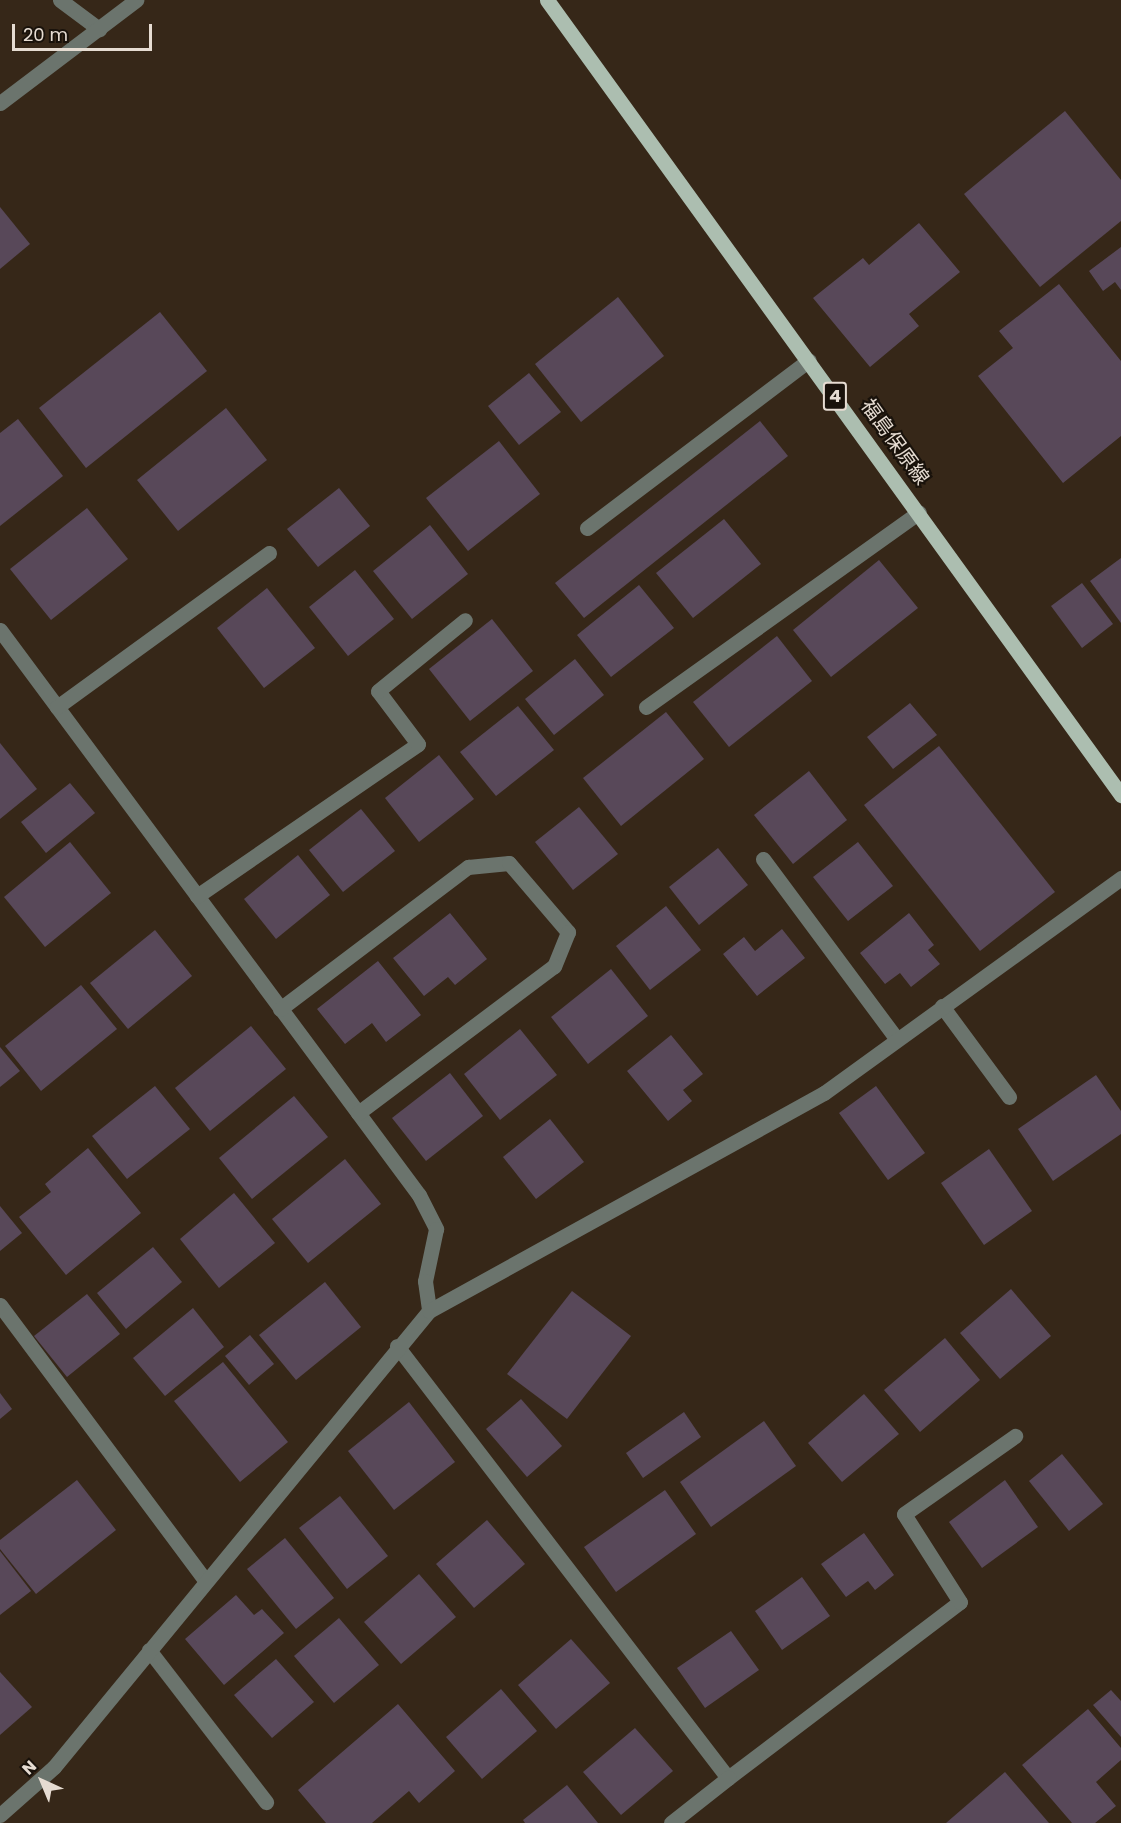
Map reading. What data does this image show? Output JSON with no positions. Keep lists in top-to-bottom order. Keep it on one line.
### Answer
{"streets":{"main road":["4","福島保原線"]},"scale_bar":"20 m","north":"top left"}
